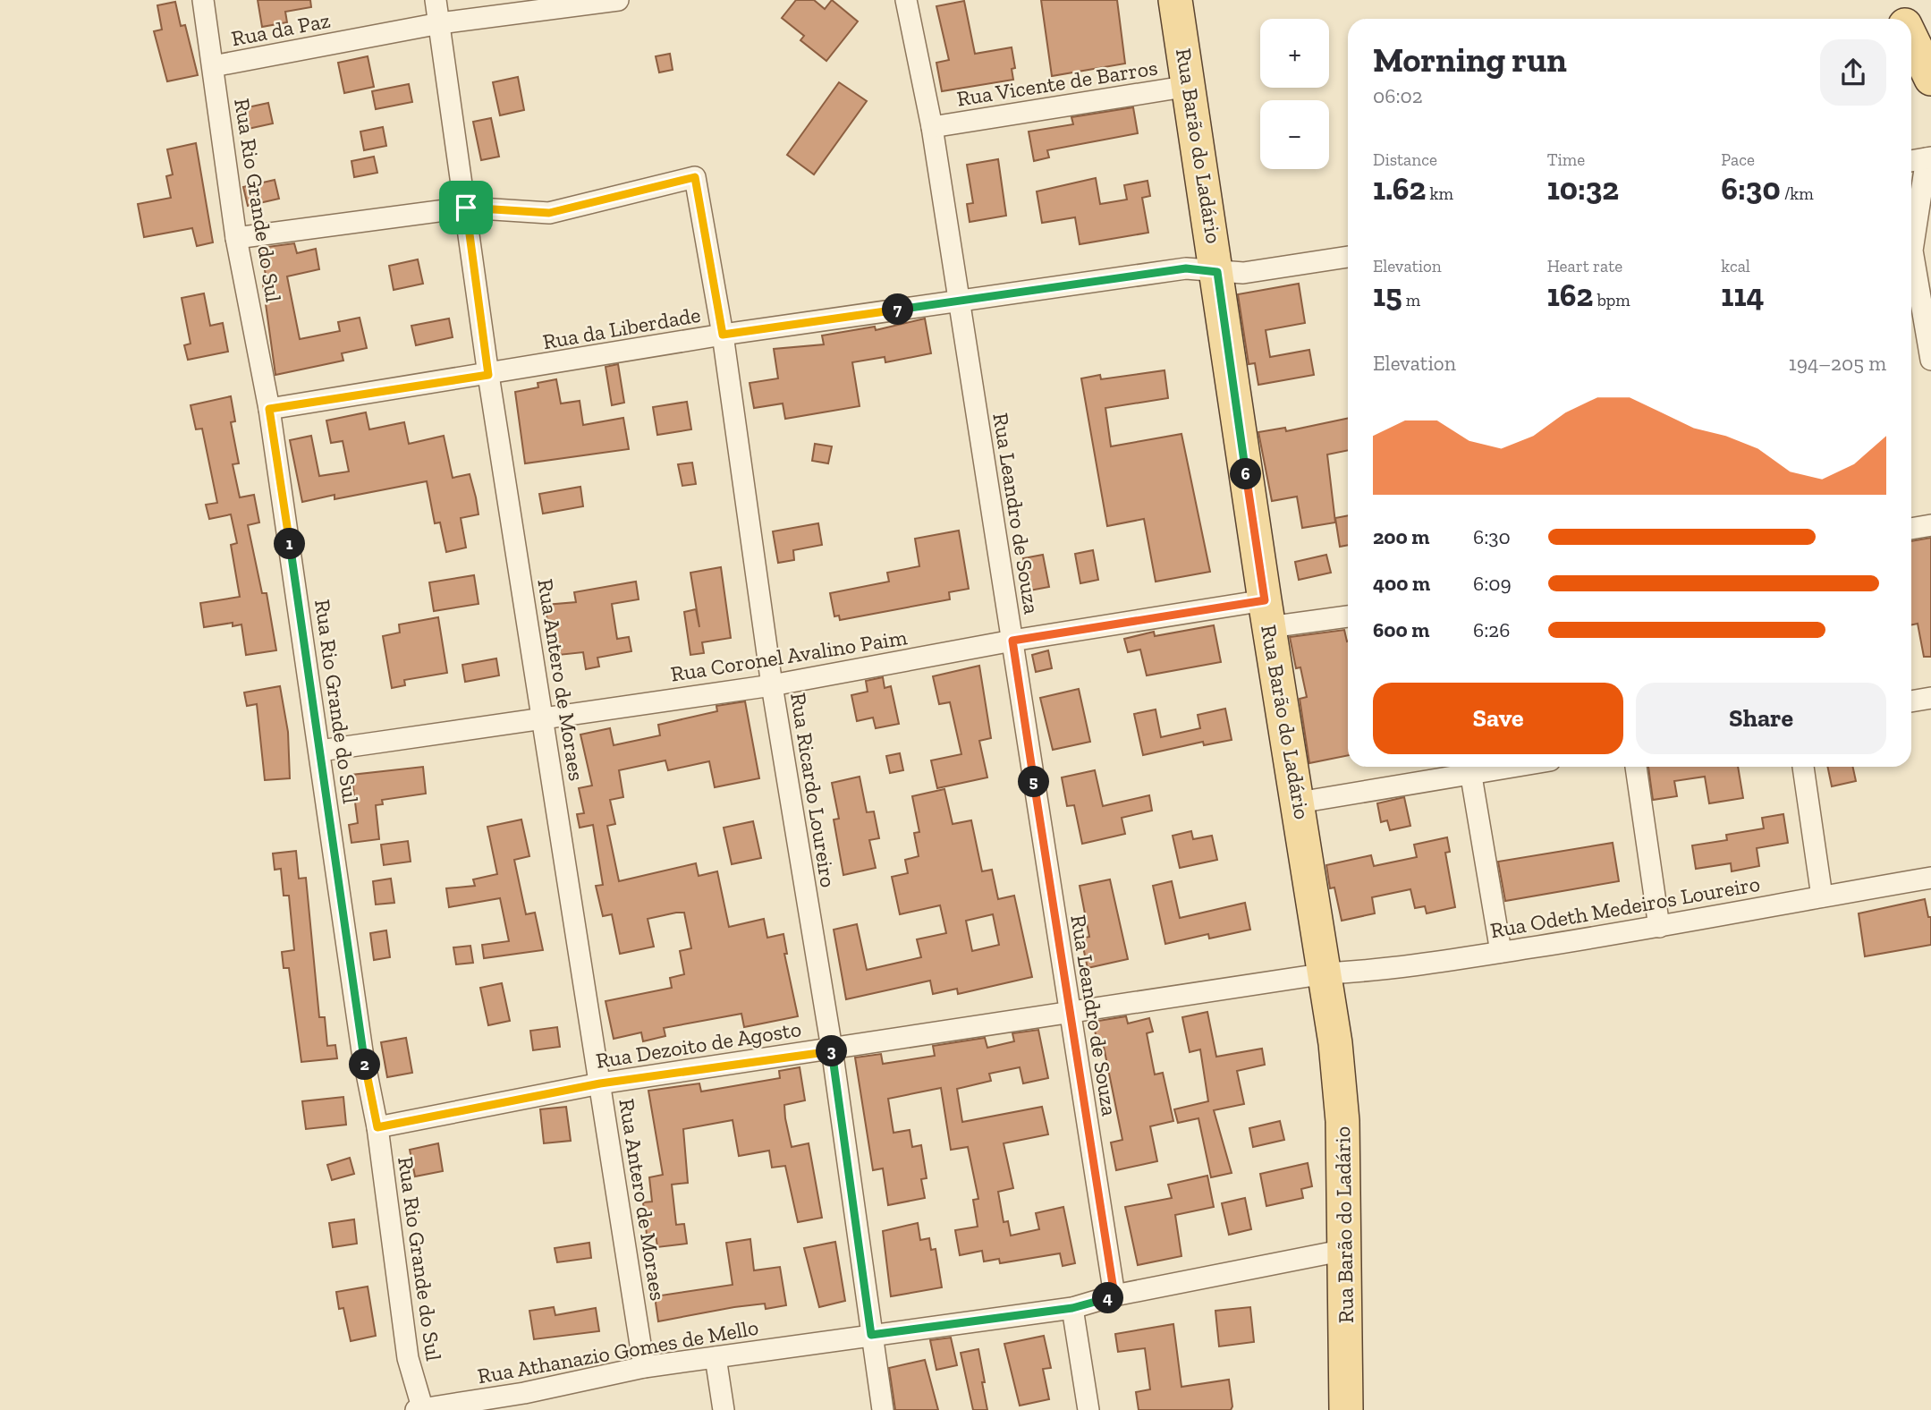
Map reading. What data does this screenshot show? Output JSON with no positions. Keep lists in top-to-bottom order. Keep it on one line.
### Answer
{"streets":{"main road":["Rua Barão do Ladário"],"street":["Rua da Paz","Rua Vicente de Barros","Rua Rio Grande do Sul","Rua da Liberdade","Rua Leandro de Souza","Rua Coronel Avalino Paim","Rua Antero de Moraes","Rua Ricardo Loureiro","Rua Odeth Medeiros Loureiro","Rua Dezoito de Agosto","Rua Athanazio Gomes de Mello"]},"crossings":[["Rua da Paz","Rua Rio Grande do Sul"],["Rua da Paz","Rua Antero de Moraes"],["Rua Vicente de Barros","Rua Barão do Ladário"],["Rua Vicente de Barros","Rua Leandro de Souza"],["Rua Barão do Ladário","Rua da Liberdade"],["Rua Barão do Ladário","Rua Coronel Avalino Paim"],["Rua Barão do Ladário","Rua Odeth Medeiros Loureiro"],["Rua Barão do Ladário","Rua Dezoito de Agosto"],["Rua Barão do Ladário","Rua Athanazio Gomes de Mello"],["Rua Rio Grande do Sul","Rua da Liberdade"],["Rua Rio Grande do Sul","Rua Coronel Avalino Paim"],["Rua Rio Grande do Sul","Rua Dezoito de Agosto"],["Rua Rio Grande do Sul","Rua Athanazio Gomes de Mello"],["Rua da Liberdade","Rua Leandro de Souza"],["Rua da Liberdade","Rua Antero de Moraes"],["Rua da Liberdade","Rua Ricardo Loureiro"],["Rua Leandro de Souza","Rua Coronel Avalino Paim"],["Rua Leandro de Souza","Rua Dezoito de Agosto"],["Rua Leandro de Souza","Rua Athanazio Gomes de Mello"],["Rua Coronel Avalino Paim","Rua Antero de Moraes"],["Rua Coronel Avalino Paim","Rua Ricardo Loureiro"],["Rua Antero de Moraes","Rua Ricardo Loureiro"],["Rua Antero de Moraes","Rua Dezoito de Agosto"],["Rua Antero de Moraes","Rua Athanazio Gomes de Mello"],["Rua Ricardo Loureiro","Rua Dezoito de Agosto"],["Rua Ricardo Loureiro","Rua Athanazio Gomes de Mello"],["Rua Odeth Medeiros Loureiro","Rua Dezoito de Agosto"]],"page":{"map_buttons":["+","−"],"heading":["Morning run","06:02"],"stats":[["Distance","1.62 km"],["Time","10:32"],["Pace","6:30 /km"],["Elevation","15 m"],["Heart rate","162 bpm"],["kcal","114"]],"pins":["7","6","1","5","3","2","4"],"chart":["Elevation","194–205 m"],"list":[{"name":"200 m","note":"6:30"},{"name":"400 m","note":"6:09"},{"name":"600 m","note":"6:26"}],"buttons":["Save","Share"]}}
